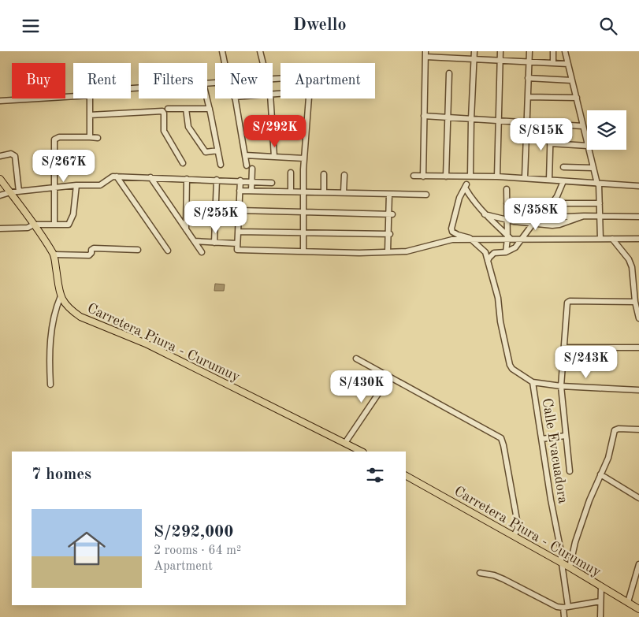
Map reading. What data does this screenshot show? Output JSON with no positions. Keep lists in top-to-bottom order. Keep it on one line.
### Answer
{"streets":{"main road":["Carretera Piura - Curumuy"],"street":["Calle Evacuadora"]},"crossings":[["Carretera Piura - Curumuy","Calle Evacuadora"]],"page":{"header":"Dwello","chip":["Buy","Rent","Filters","New","Apartment"],"price":["S/292K","S/815K","S/267K","S/358K","S/255K","S/243K","S/430K"],"heading":"7 homes","list":[{"name":"S/292,000","note":"2 rooms · 64 m² · Apartment"}]}}
